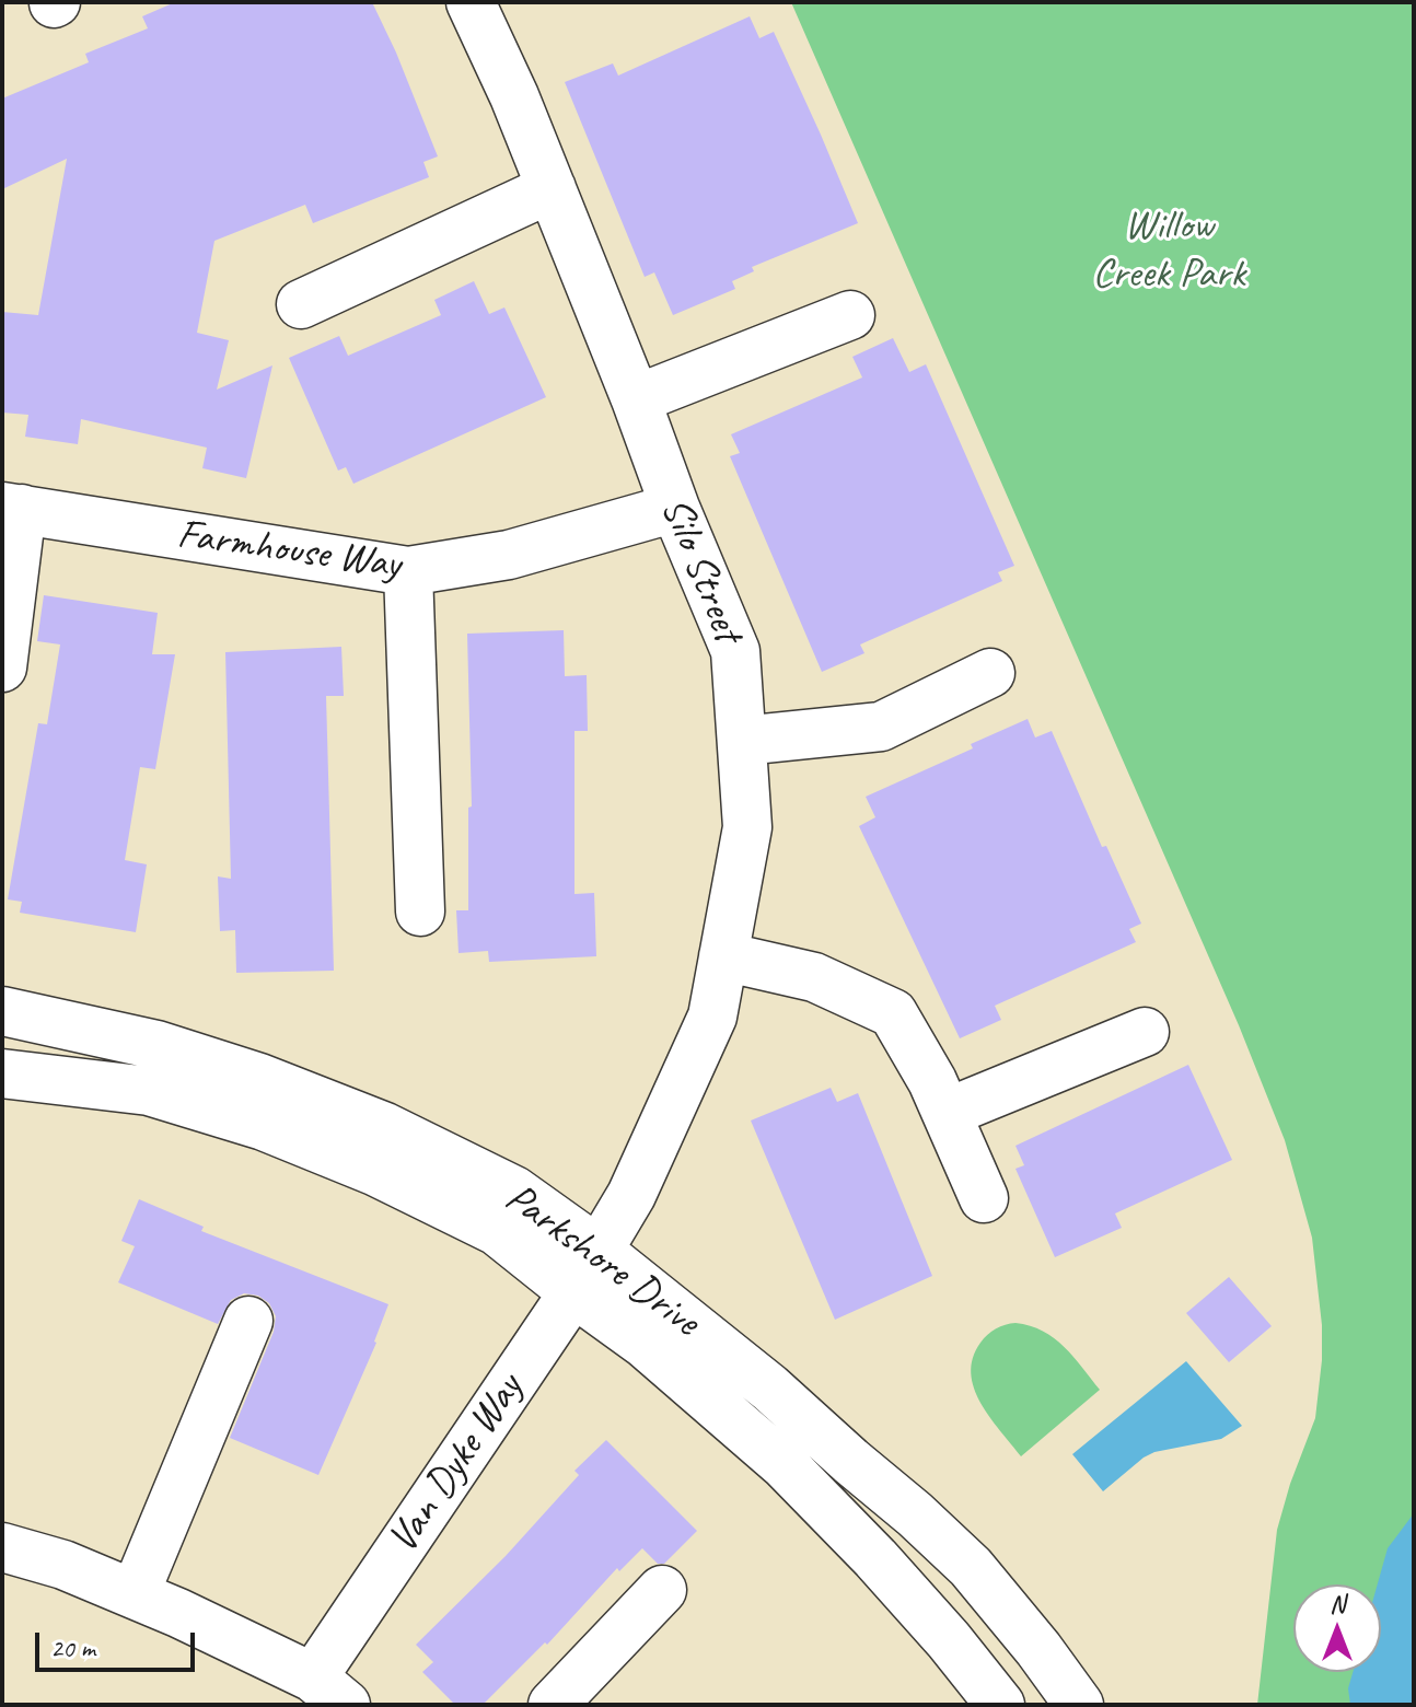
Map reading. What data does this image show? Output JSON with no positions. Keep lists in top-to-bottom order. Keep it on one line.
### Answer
{"streets":{"street":["Farmhouse Way","Silo Street","Parkshore Drive","Van Dyke Way"]},"crossings":[["Farmhouse Way","Silo Street"],["Silo Street","Parkshore Drive"],["Silo Street","Van Dyke Way"],["Parkshore Drive","Van Dyke Way"]],"parks":["Willow Creek Park"],"scale_bar":"20 m","north":"top"}
